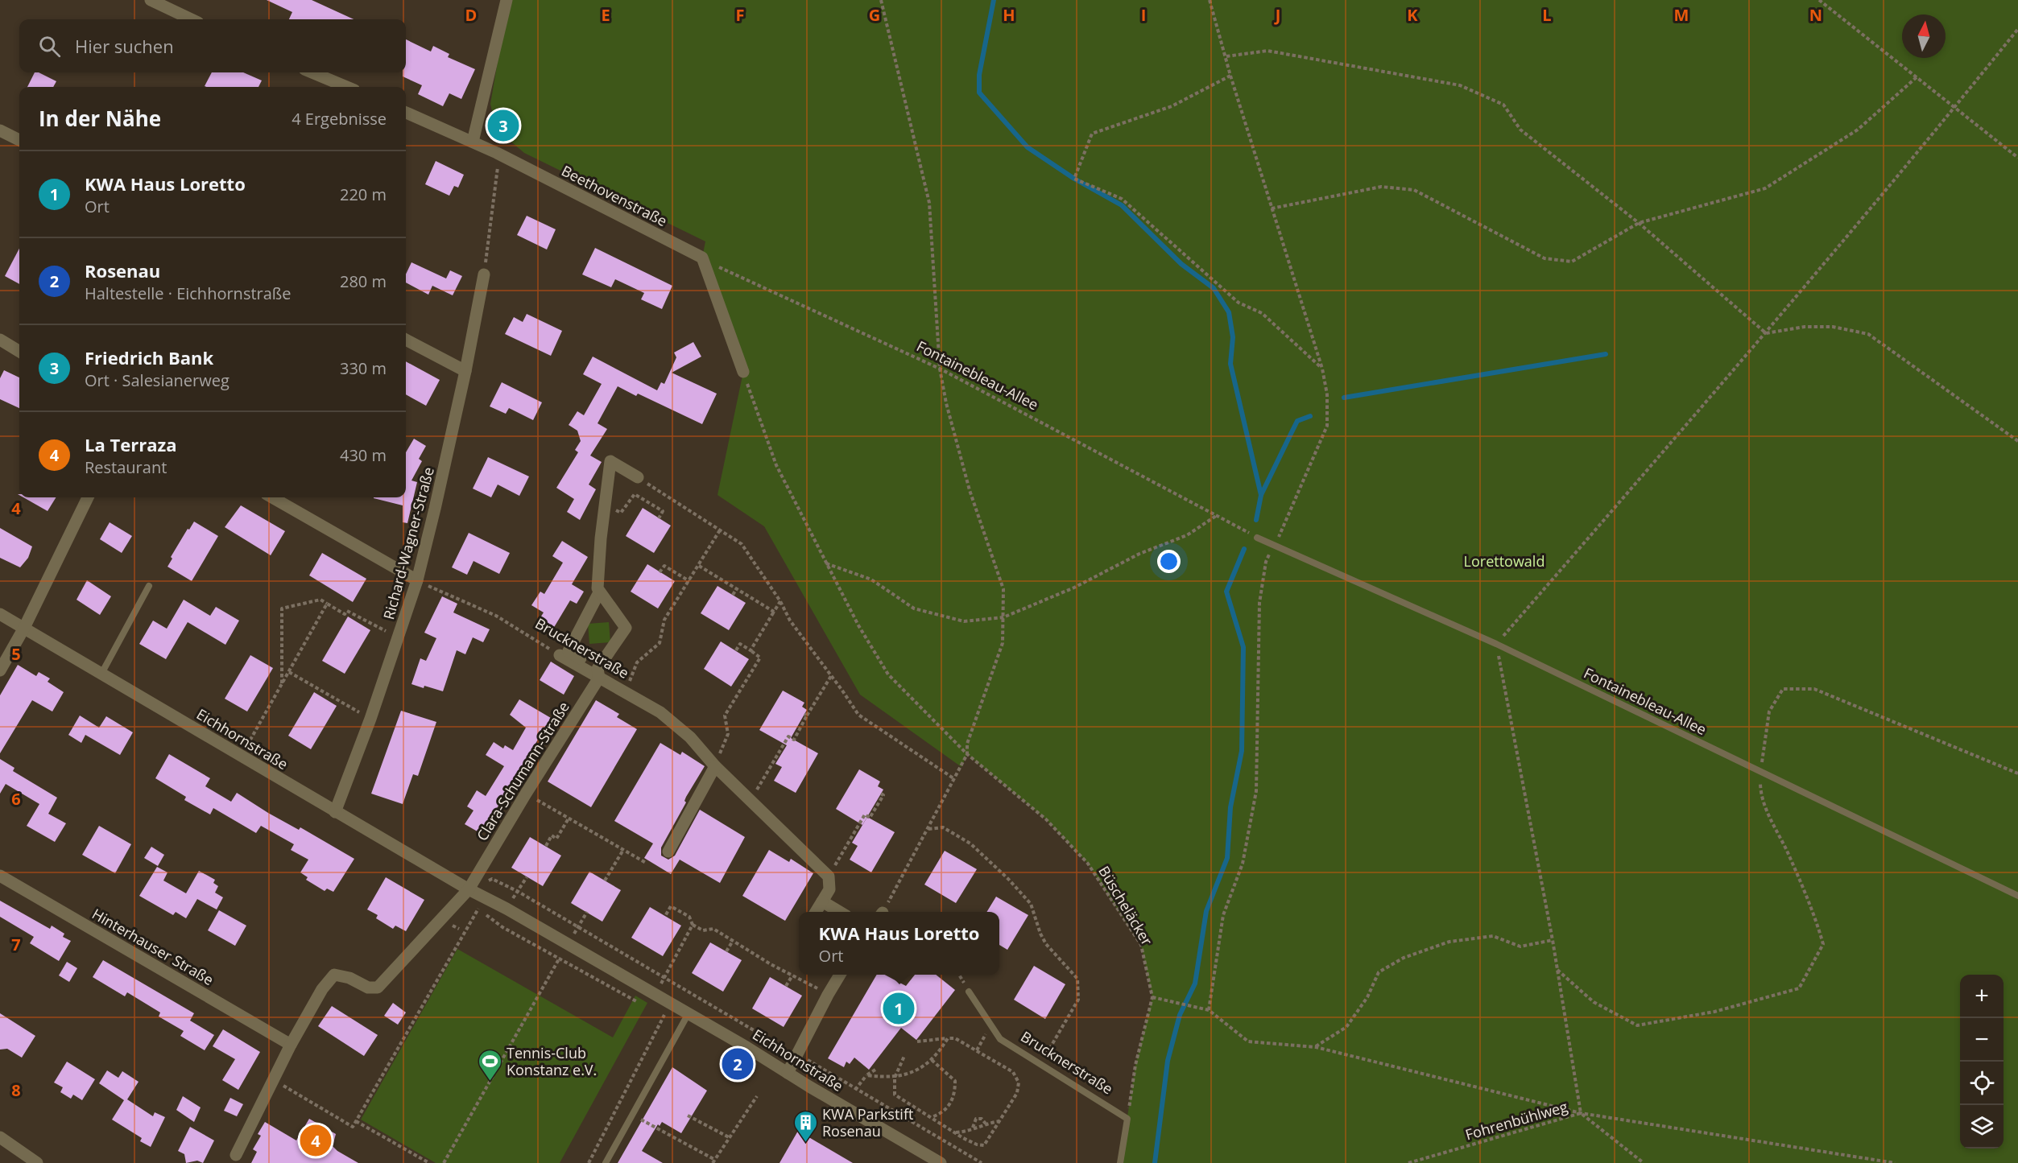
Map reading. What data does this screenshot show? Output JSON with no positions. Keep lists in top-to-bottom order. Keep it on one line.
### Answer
{"streets":{"street":["Beethovenstraße","Richard-Wagner-Straße","Brucknerstraße","Eichhornstraße","Clara-Schumann-Straße","Hinterhauser Straße"],"lane":["Fontainebleau-Allee"],"path":["Büscheläcker","Fohrenbühlweg"]},"crossings":[["Beethovenstraße","Fontainebleau-Allee"],["Richard-Wagner-Straße","Brucknerstraße"],["Richard-Wagner-Straße","Eichhornstraße"],["Brucknerstraße","Clara-Schumann-Straße"],["Brucknerstraße","Büscheläcker"],["Eichhornstraße","Clara-Schumann-Straße"]],"parks":["Lorettowald"],"places":{"sports":["Tennis-Club Konstanz e.V."],"building":["KWA Parkstift Rosenau"]},"north":"top","page":{"search":"Hier suchen","heading":["In der Nähe","4 Ergebnisse"],"pins":["3","1","2","4"],"list":[{"mark":"1","name":"KWA Haus Loretto","note":"Ort","value":"220 m"},{"mark":"2","name":"Rosenau","note":"Haltestelle · Eichhornstraße","value":"280 m"},{"mark":"3","name":"Friedrich Bank","note":"Ort · Salesianerweg","value":"330 m"},{"mark":"4","name":"La Terraza","note":"Restaurant","value":"430 m"}],"popup":["KWA Haus Loretto","Ort"],"map_buttons":["+","−"]},"grid":{"columns":["D","E","F","G","H","I","J","K","L","M","N"],"rows":["4","5","6","7","8"]}}
